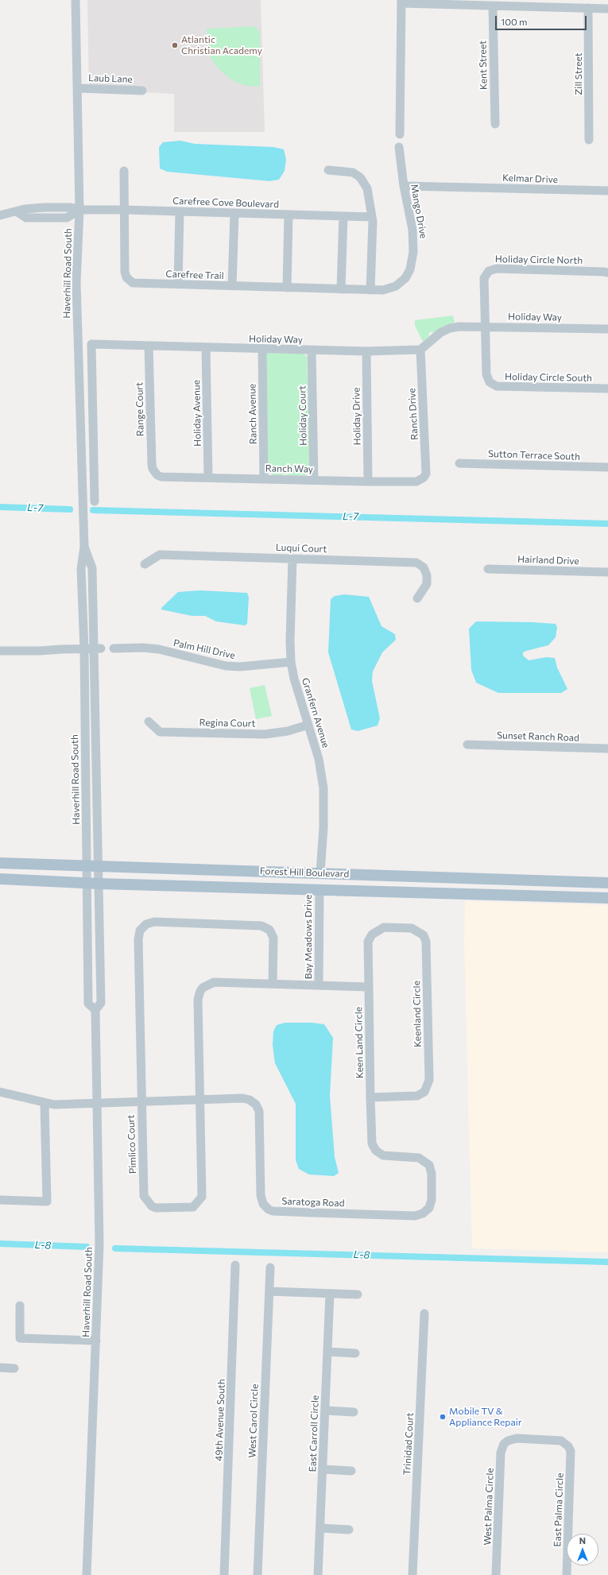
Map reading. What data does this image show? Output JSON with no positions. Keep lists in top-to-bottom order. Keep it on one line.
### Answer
{"streets":{"main road":["Forest Hill Boulevard"],"street":["Kent Street","Zill Street","Laub Lane","Kelmar Drive","Carefree Cove Boulevard","Mango Drive","Holiday Circle North","Haverhill Road South","Carefree Trail","Holiday Way","Holiday Circle South","Range Court","Holiday Avenue","Ranch Avenue","Ranch Drive","Holiday Court","Holiday Drive","Sutton Terrace South","Ranch Way","Luqui Court","Hairland Drive","Palm Hill Drive","Granfern Avenue","Regina Court","Sunset Ranch Road","Bay Meadows Drive","Keenland Circle","Keen Land Circle","Pimlico Court","Saratoga Road","49th Avenue South","West Carol Circle","East Carroll Circle","Trinidad Court","West Palma Circle","East Palma Circle"]},"crossings":[["Laub Lane","Haverhill Road South"],["Kelmar Drive","Mango Drive"],["Carefree Cove Boulevard","Haverhill Road South"],["Carefree Cove Boulevard","Carefree Trail"],["Mango Drive","Carefree Trail"],["Holiday Circle North","Holiday Way"],["Holiday Circle North","Holiday Circle South"],["Haverhill Road South","Forest Hill Boulevard"],["Haverhill Road South","Saratoga Road"],["Holiday Way","Holiday Circle South"],["Holiday Way","Range Court"],["Holiday Way","Holiday Avenue"],["Holiday Way","Ranch Avenue"],["Holiday Way","Ranch Drive"],["Holiday Way","Holiday Court"],["Holiday Way","Holiday Drive"],["Range Court","Ranch Way"],["Holiday Avenue","Ranch Way"],["Ranch Avenue","Ranch Way"],["Ranch Drive","Ranch Way"],["Holiday Court","Ranch Way"],["Holiday Drive","Ranch Way"],["Luqui Court","Granfern Avenue"],["Palm Hill Drive","Granfern Avenue"],["Granfern Avenue","Regina Court"],["Granfern Avenue","Forest Hill Boulevard"],["Forest Hill Boulevard","Bay Meadows Drive"],["Bay Meadows Drive","Pimlico Court"],["Keenland Circle","Keen Land Circle"],["Keenland Circle","Saratoga Road"],["Keen Land Circle","Pimlico Court"],["Keen Land Circle","Saratoga Road"],["Pimlico Court","Saratoga Road"],["West Palma Circle","East Palma Circle"]],"water":["L-7","L-8"],"places":["Atlantic Christian Academy","Mobile TV & Appliance Repair"],"scale_bar":"100 m","north":"top"}
